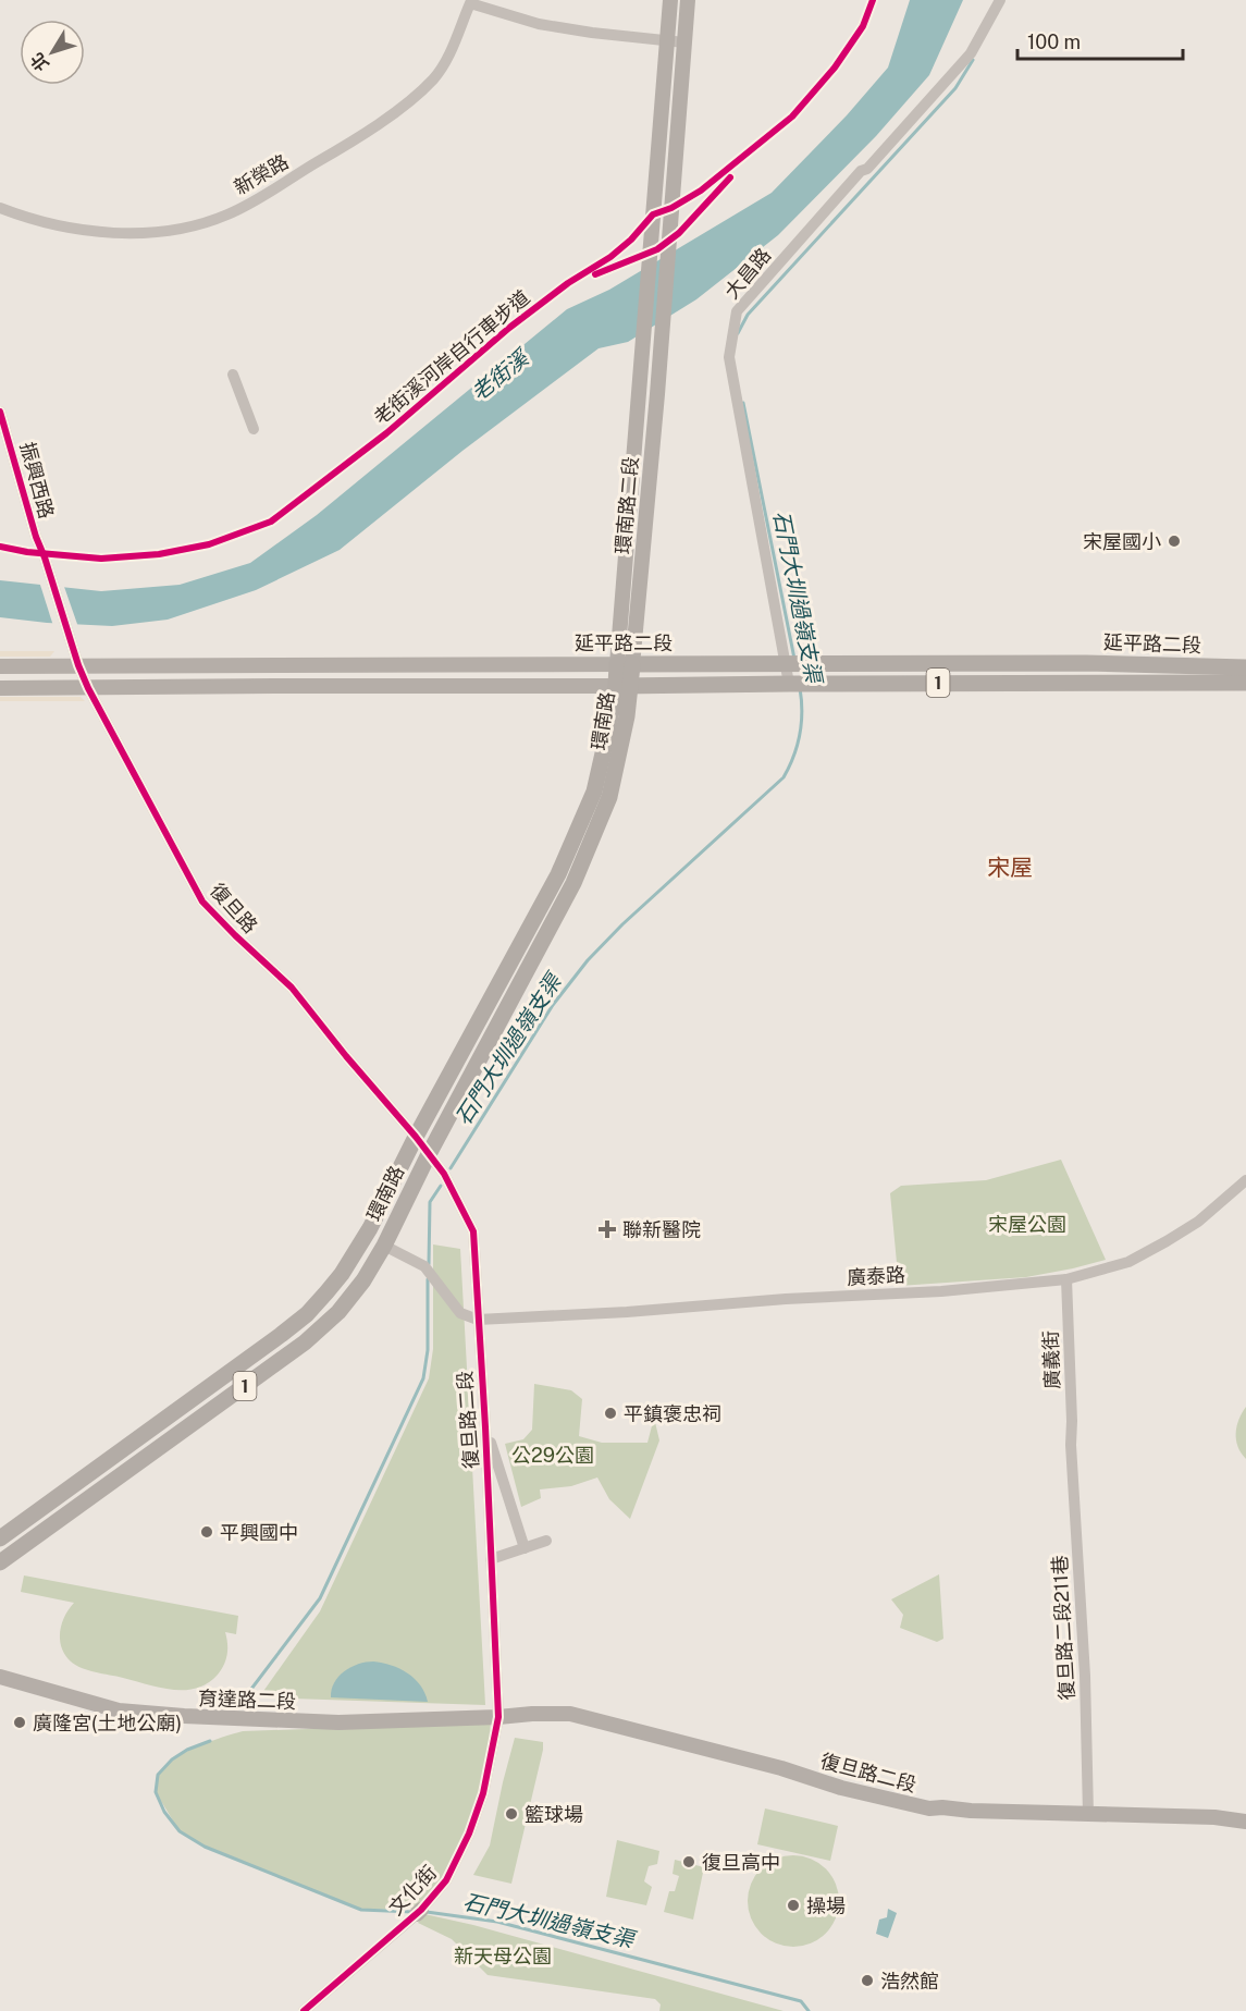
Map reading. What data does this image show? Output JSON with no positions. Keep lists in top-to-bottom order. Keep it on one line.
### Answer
{"streets":{"main road":["環南路二段","延平路二段","1","環南路","復旦路二段","育達路二段"],"street":["新榮路","大昌路","振興西路","復旦路","廣泰路","廣義街","復旦路二段211巷","文化街"],"cycle path":["老街溪河岸自行車步道"]},"crossings":[["新榮路","環南路二段"],["大昌路","延平路二段"],["振興西路","延平路二段"],["振興西路","復旦路"],["環南路二段","延平路二段"],["環南路二段","環南路"],["延平路二段","環南路"],["延平路二段","復旦路"],["環南路","復旦路"],["環南路","復旦路二段"],["復旦路","復旦路二段"],["廣泰路","廣義街"],["廣泰路","復旦路二段"],["廣義街","復旦路二段211巷"],["復旦路二段","復旦路二段211巷"],["復旦路二段","育達路二段"],["復旦路二段","文化街"],["育達路二段","文化街"]],"districts":["宋屋"],"water":["老街溪","石門大圳過嶺支渠"],"parks":["宋屋公園","公29公園","新天母公園"],"places":{"other":["宋屋國小","平鎮褒忠祠","平興國中","廣隆宮(土地公廟)","籃球場","復旦高中","操場","浩然館"],"health":["聯新醫院"]},"scale_bar":"100 m","north":"bottom left"}
